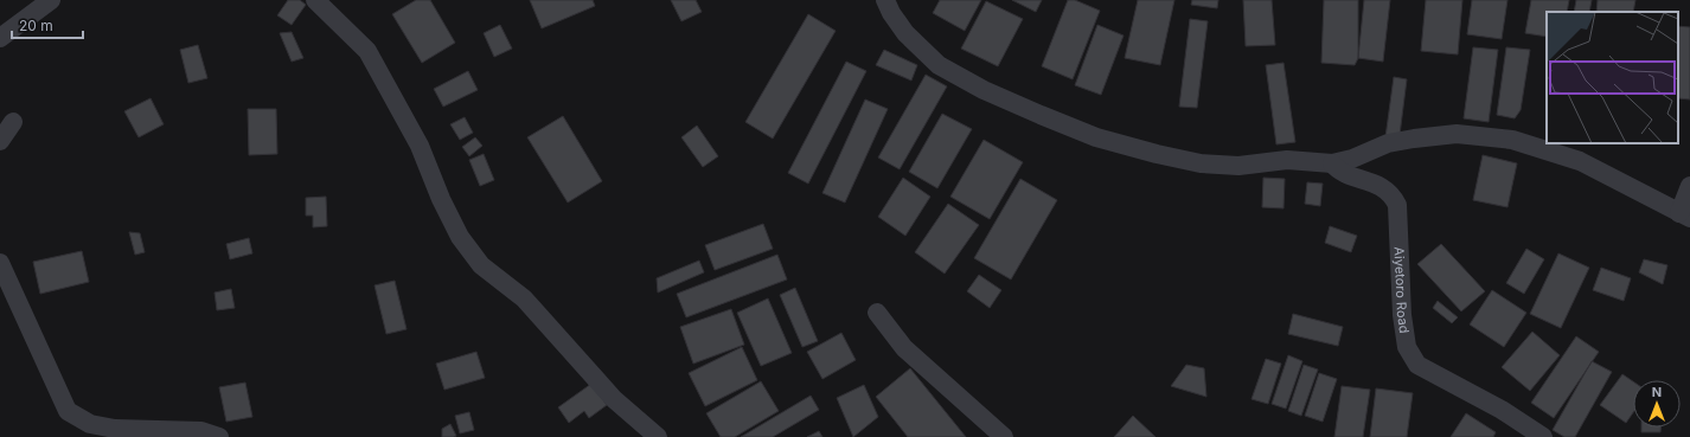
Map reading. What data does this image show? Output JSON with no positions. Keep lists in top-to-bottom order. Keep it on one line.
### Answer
{"streets":{"street":["Aiyetoro Road"]},"scale_bar":"20 m","north":"top"}
